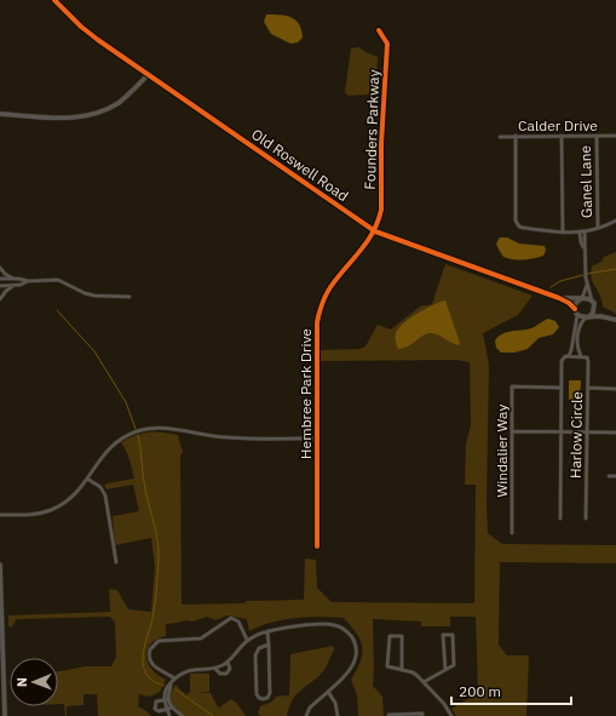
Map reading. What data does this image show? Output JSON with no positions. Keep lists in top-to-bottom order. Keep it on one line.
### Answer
{"streets":{"street":["Calder Drive","Founders Parkway","Old Roswell Road","Ganel Lane","Hembree Park Drive","Harlow Circle","Windalier Way"]},"crossings":[["Calder Drive","Ganel Lane"],["Founders Parkway","Old Roswell Road"],["Founders Parkway","Hembree Park Drive"],["Old Roswell Road","Hembree Park Drive"],["Old Roswell Road","Harlow Circle"],["Harlow Circle","Windalier Way"]],"scale_bar":"200 m","north":"left"}
